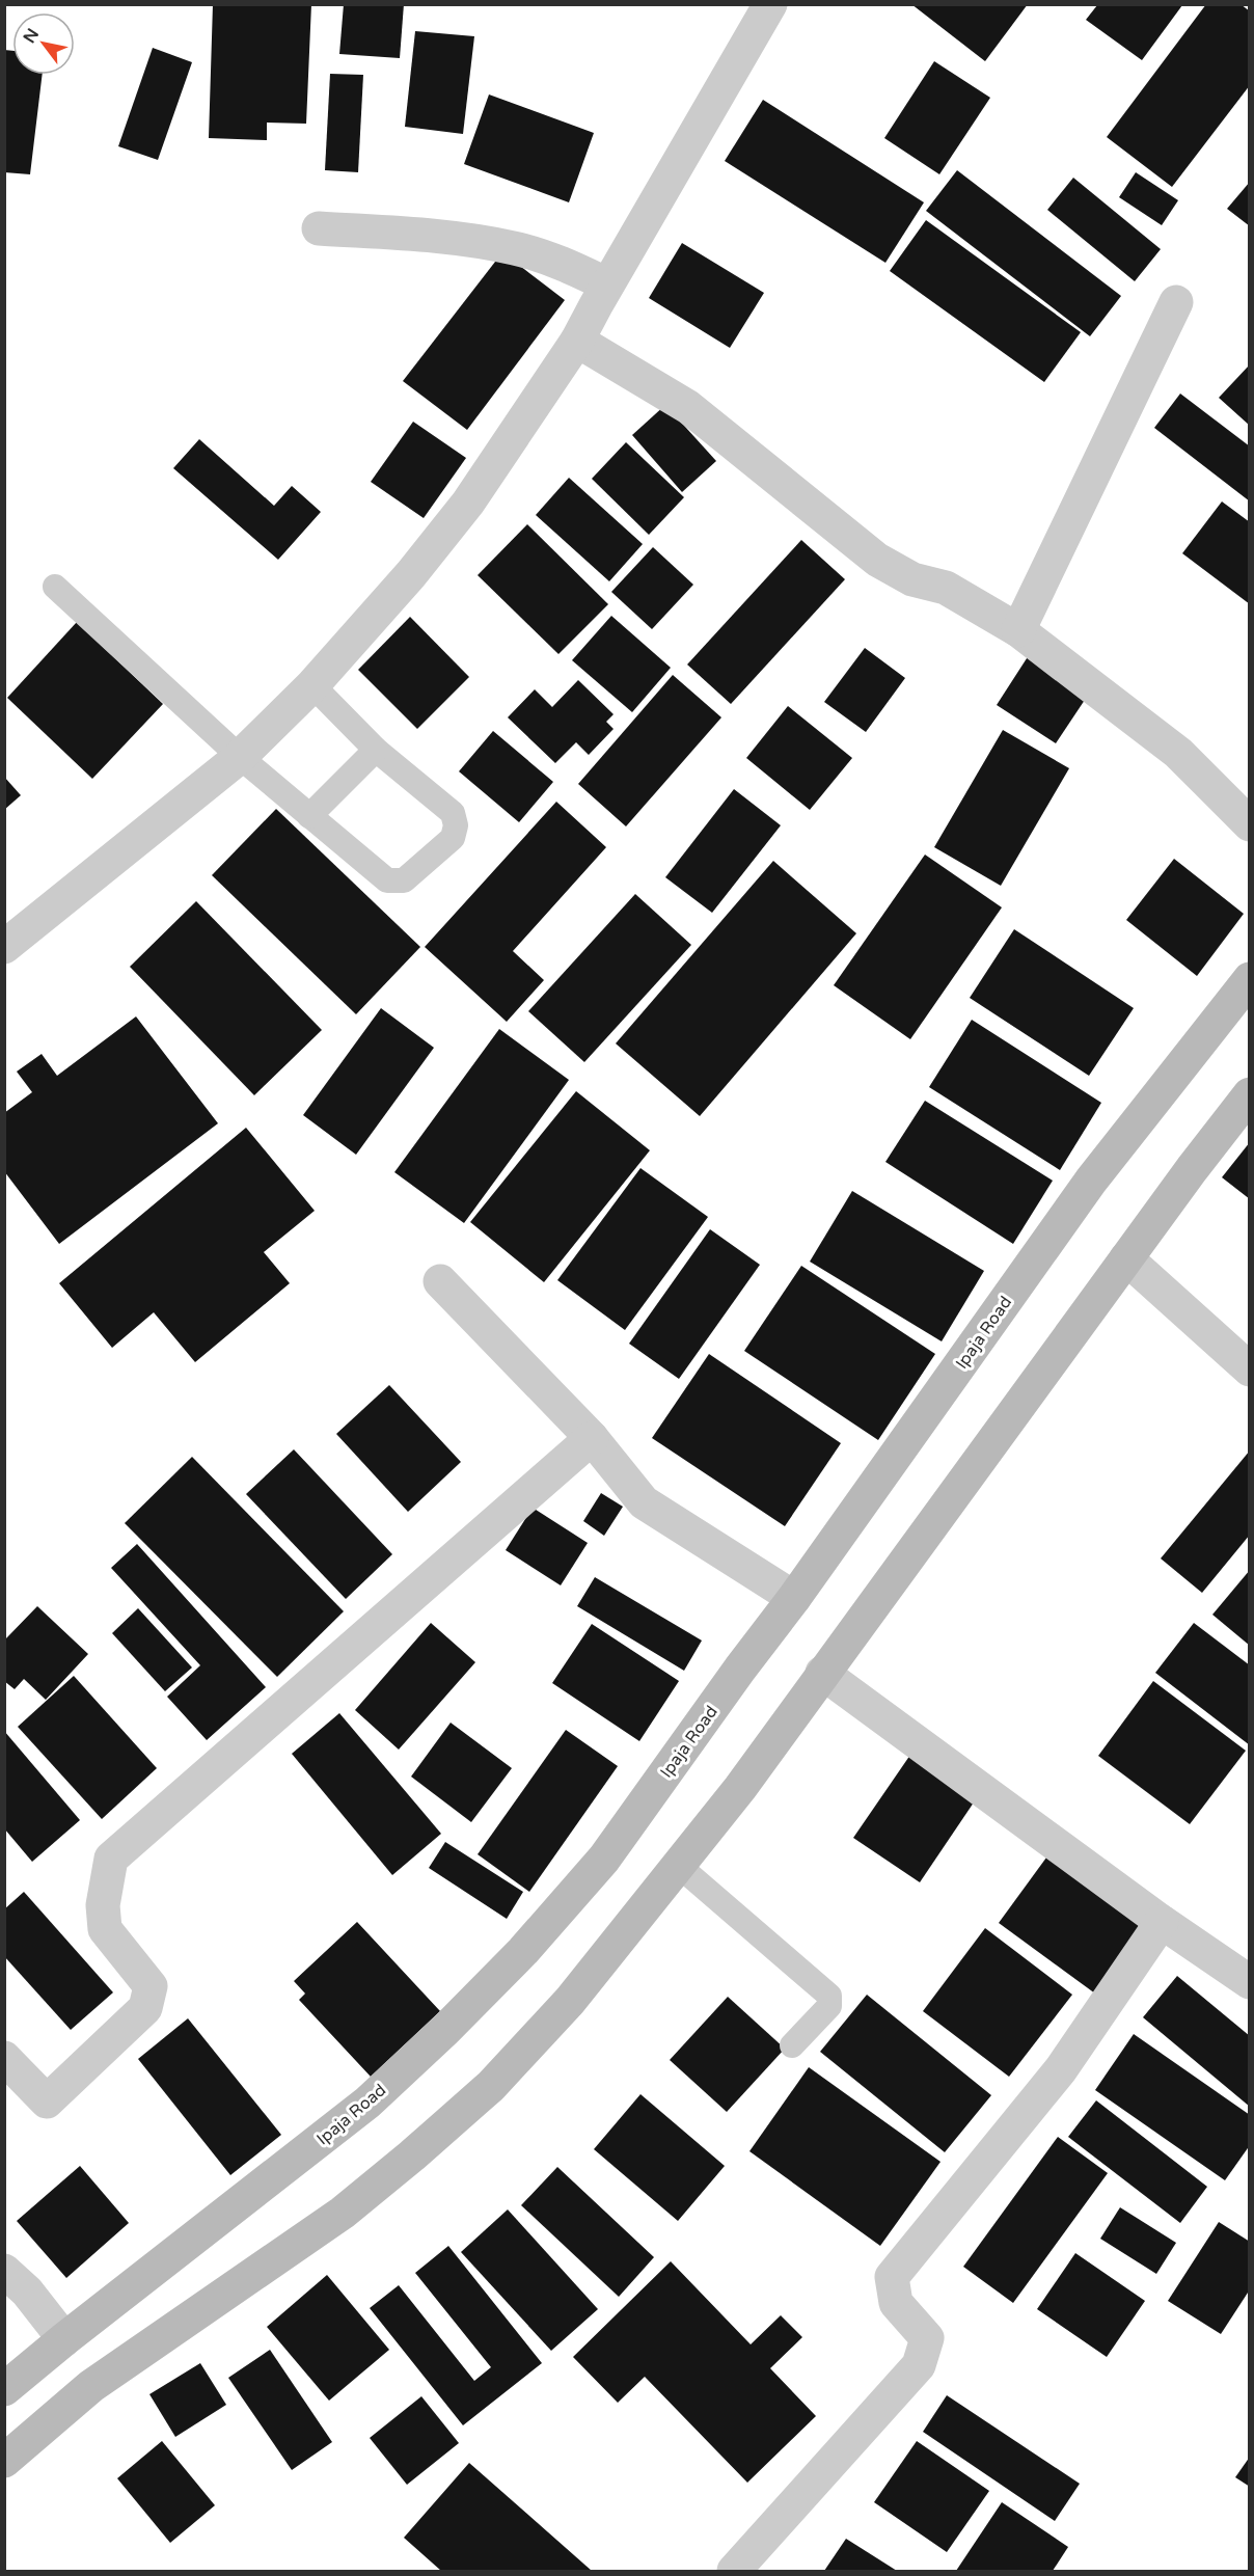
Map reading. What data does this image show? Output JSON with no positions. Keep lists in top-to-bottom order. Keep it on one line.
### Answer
{"streets":{"main road":["Ipaja Road"]},"north":"top left"}
